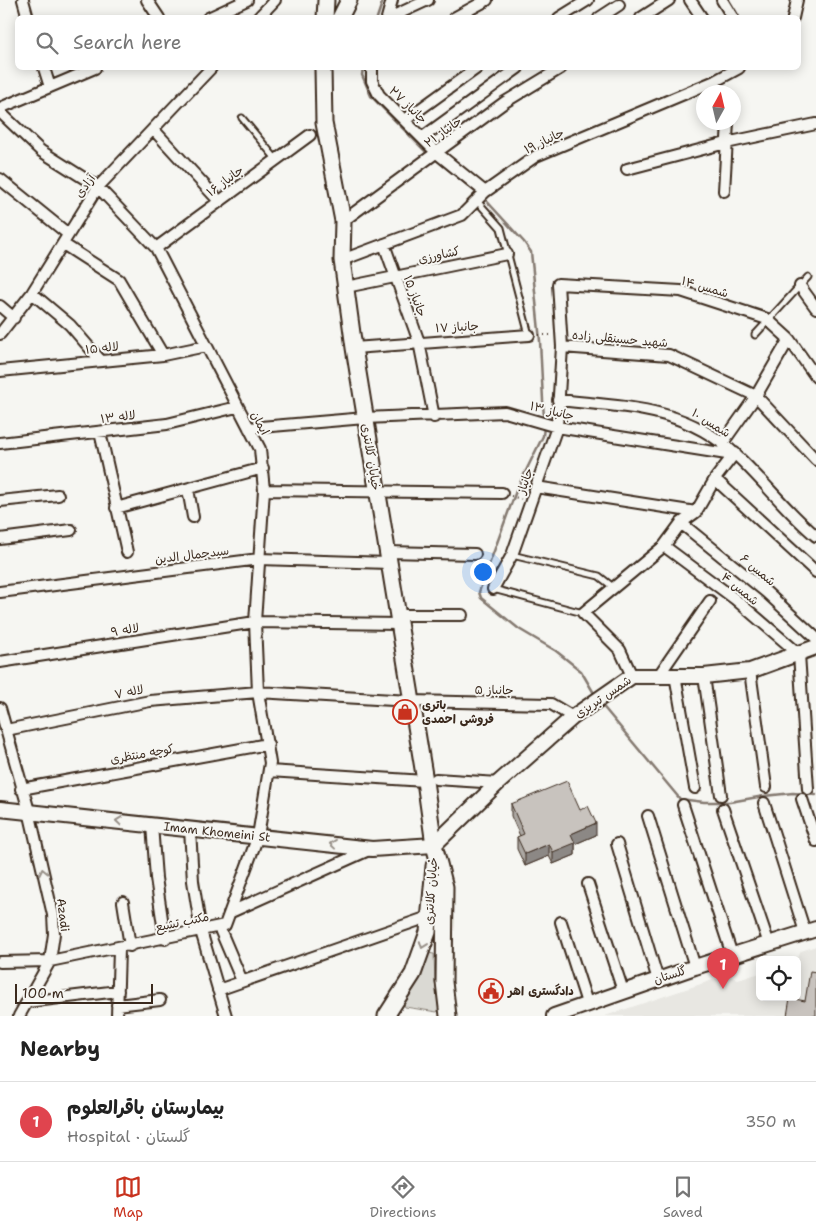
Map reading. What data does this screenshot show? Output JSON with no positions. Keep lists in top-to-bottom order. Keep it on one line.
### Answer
{"streets":{"main road":["خیابان کلانتری"],"street":["جانباز ۲۷","جانباز ۲۱","جانباز ۱۹","جانباز ۱۶","آزادی","کشاورزی","شمس ۱۴","جانباز ۱۵","جانباز ۱۷","شهید حسینقلی زاده","لاله ۱۵","جانباز ۱۳","لاله ۱۳","ایمان","شمس ۱۰","جانباز","سیدجمال الدین","شمس ۶","شمس ۴","لاله ۹","جانباز ۵","لاله ۷","شمس تبریزی","کوچه منتظری","Imam Khomeini St","Azadi","مکتب تشیع","گلستان"]},"crossings":[["جانباز ۲۷","جانباز ۲۱"],["جانباز ۲۷","جانباز ۱۹"],["جانباز ۲۱","خیابان کلانتری"],["جانباز ۱۹","جانباز ۱۵"],["جانباز ۱۹","خیابان کلانتری"],["جانباز ۱۶","ایمان"],["آزادی","ایمان"],["کشاورزی","جانباز ۱۵"],["کشاورزی","خیابان کلانتری"],["شمس ۱۴","جانباز"],["جانباز ۱۵","جانباز ۱۷"],["جانباز ۱۵","جانباز ۱۳"],["جانباز ۱۷","خیابان کلانتری"],["شهید حسینقلی زاده","جانباز"],["لاله ۱۵","ایمان"],["جانباز ۱۳","ایمان"],["جانباز ۱۳","شمس ۱۰"],["جانباز ۱۳","خیابان کلانتری"],["جانباز ۱۳","جانباز"],["لاله ۱۳","ایمان"],["ایمان","سیدجمال الدین"],["ایمان","لاله ۹"],["ایمان","لاله ۷"],["ایمان","کوچه منتظری"],["ایمان","Imam Khomeini St"],["ایمان","مکتب تشیع"],["شمس ۱۰","جانباز"],["خیابان کلانتری","سیدجمال الدین"],["خیابان کلانتری","لاله ۹"],["خیابان کلانتری","جانباز ۵"],["خیابان کلانتری","لاله ۷"],["خیابان کلانتری","شمس تبریزی"],["خیابان کلانتری","Imam Khomeini St"],["شمس ۴","شمس تبریزی"],["جانباز ۵","لاله ۷"],["جانباز ۵","شمس تبریزی"],["شمس تبریزی","Imam Khomeini St"],["Imam Khomeini St","Azadi"],["Imam Khomeini St","مکتب تشیع"],["Azadi","مکتب تشیع"]],"places":{"shop":["باتری فروشی احمدی"],"public building":["دادگستری اهر"]},"scale_bar":"100 m","north":"top","page":{"search":"Search here","pins":"1","scale":"100 m","heading":"Nearby","list":[{"mark":"1","name":"بیمارستان باقرالعلوم","note":"Hospital · گلستان","value":"350 m"}],"nav":["Map","Directions","Saved"]}}
